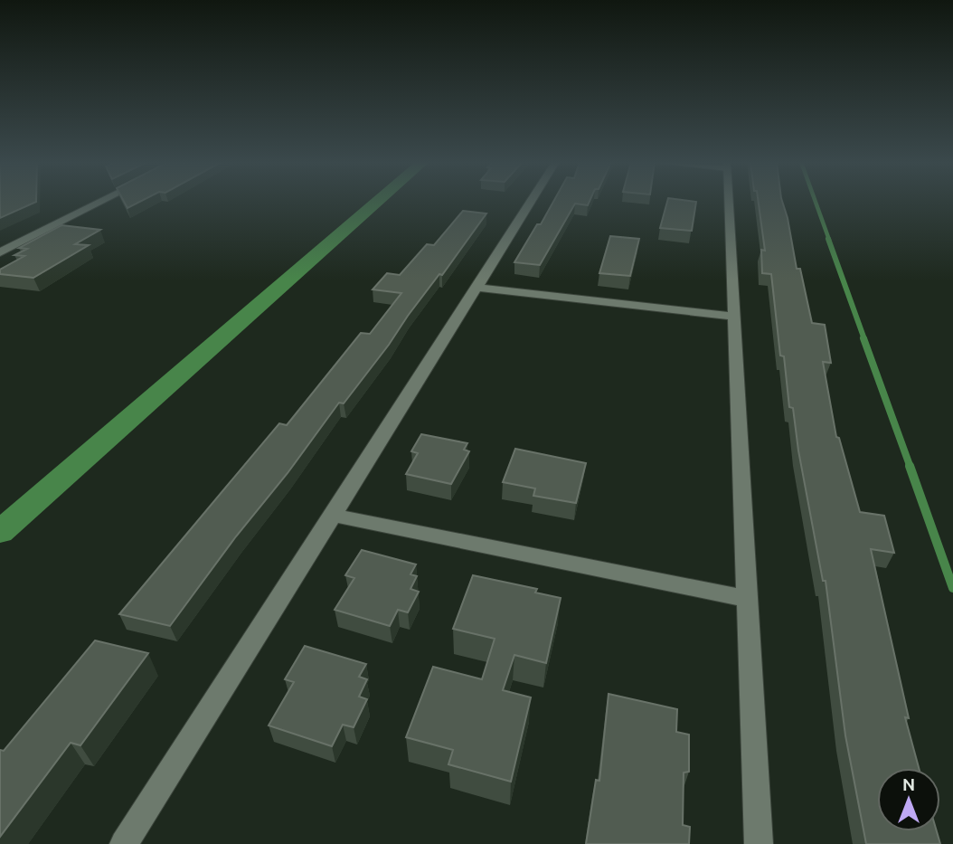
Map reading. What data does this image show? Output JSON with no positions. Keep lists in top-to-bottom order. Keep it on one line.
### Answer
{"north":"top"}
